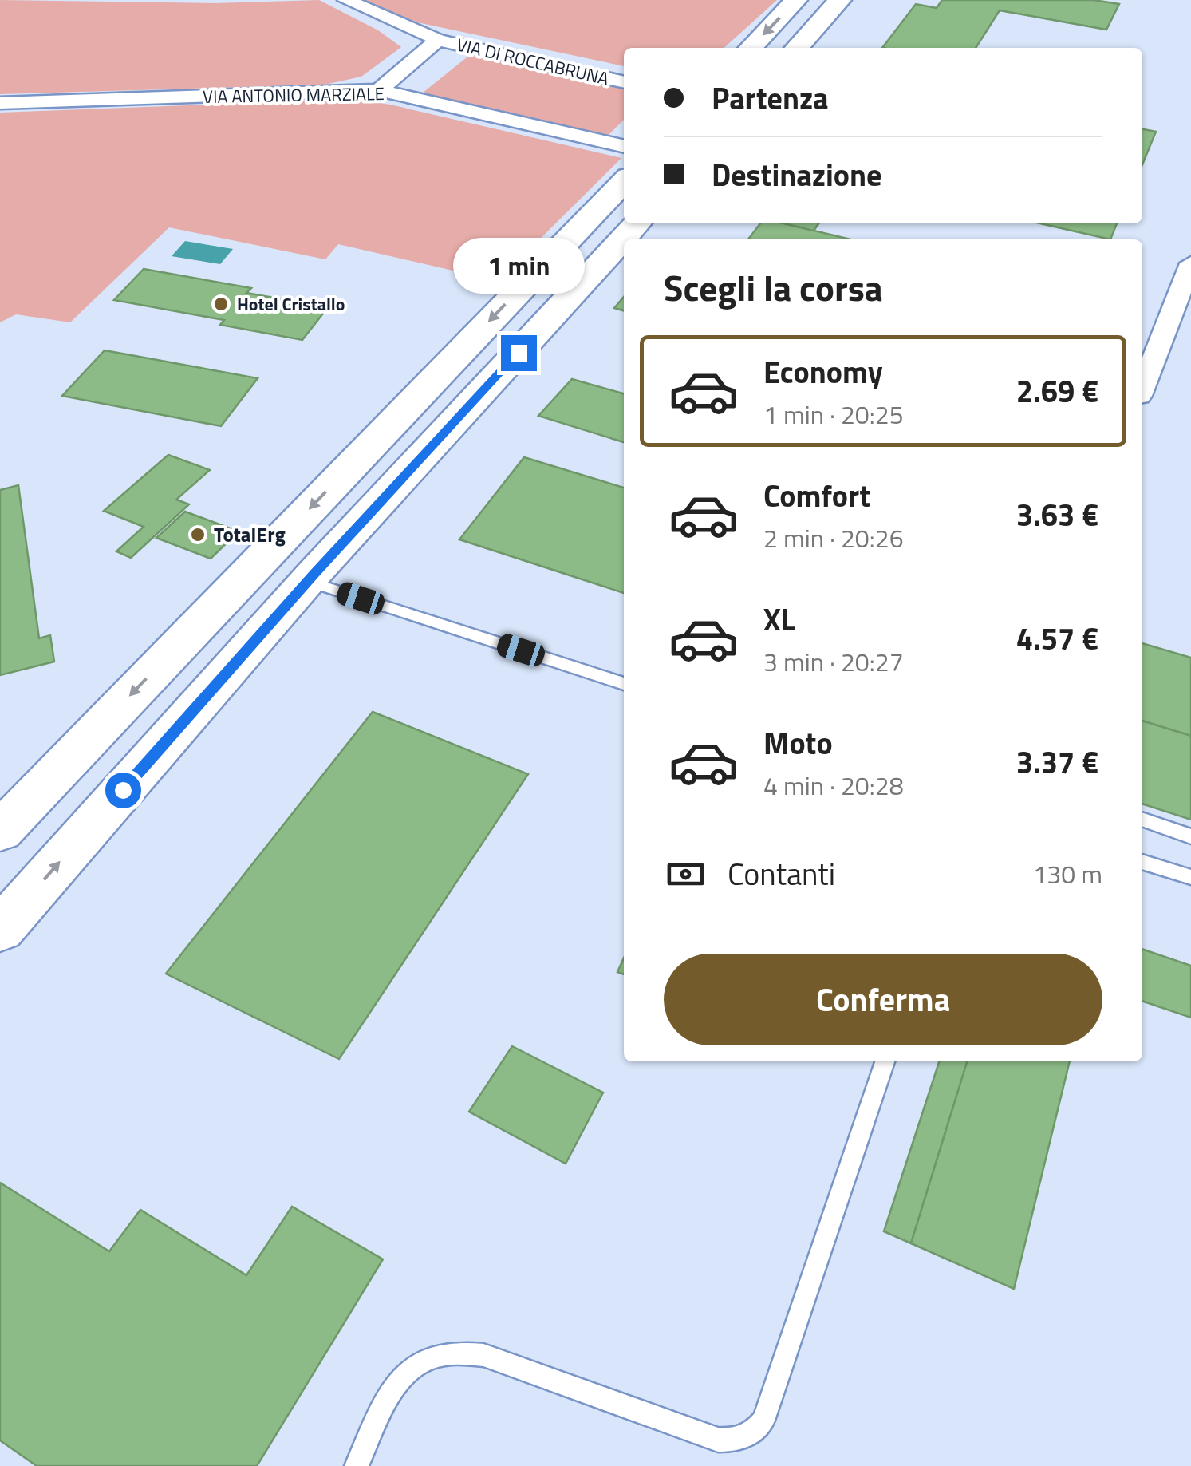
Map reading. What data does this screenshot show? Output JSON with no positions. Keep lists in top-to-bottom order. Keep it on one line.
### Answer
{"streets":{"street":["VIA DI ROCCABRUNA","VIA ANTONIO MARZIALE"]},"crossings":[["VIA DI ROCCABRUNA","VIA ANTONIO MARZIALE"]],"places":["Hotel Cristallo","TotalErg"],"page":{"banner":["Partenza","Destinazione"],"bubble":"1 min","heading":"Scegli la corsa","list":[{"name":"Economy","note":"1 min · 20:25","value":"2.69 €"},{"name":"Comfort","note":"2 min · 20:26","value":"3.63 €"},{"name":"XL","note":"3 min · 20:27","value":"4.57 €"},{"name":"Moto","note":"4 min · 20:28","value":"3.37 €"}],"pay":["Contanti","130 m"],"buttons":"Conferma"}}
